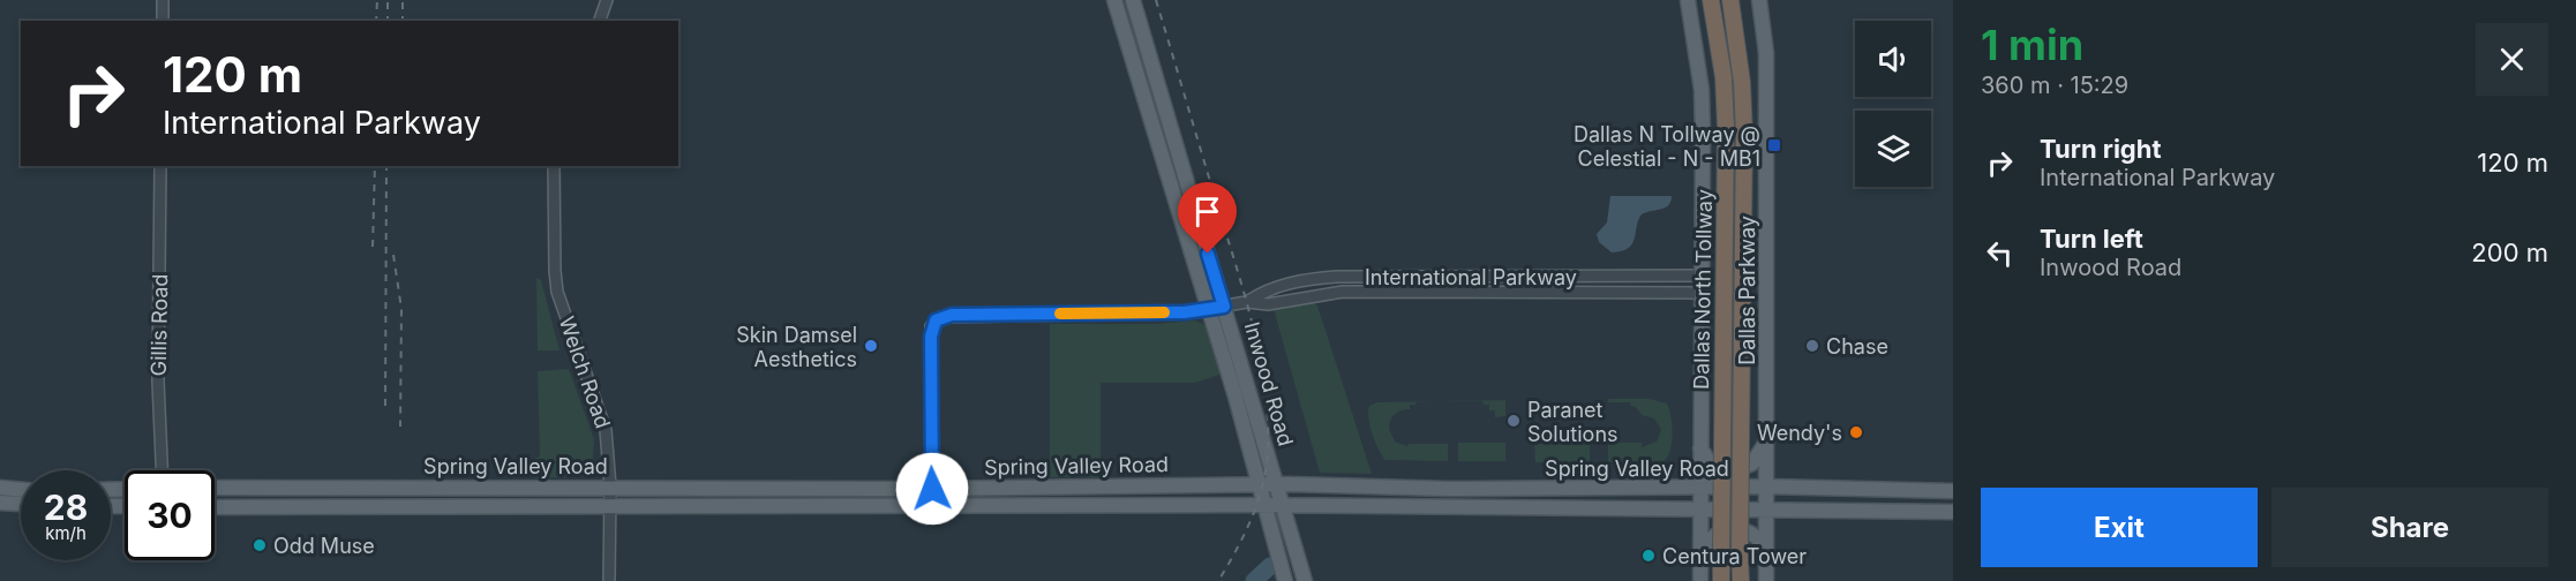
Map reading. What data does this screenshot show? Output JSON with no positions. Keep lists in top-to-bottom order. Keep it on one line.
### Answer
{"streets":{"highway":["Dallas North Tollway"],"main road":["Dallas Parkway","Inwood Road","Spring Valley Road"],"street":["International Parkway","Gillis Road","Welch Road"]},"crossings":[["International Parkway","Inwood Road"],["International Parkway","Spring Valley Road"],["Dallas Parkway","Spring Valley Road"],["Welch Road","Spring Valley Road"],["Inwood Road","Spring Valley Road"]],"places":{"transit":["Dallas N Tollway @ Celestial - N - MB1"],"other":["Skin Damsel Aesthetics","Chase","Paranet Solutions","Wendy's","Odd Muse","Centura Tower"]},"page":{"heading":["1 min","360 m · 15:29"],"turn":["120 m","International Parkway"],"list":[{"name":"Turn right","note":"International Parkway","value":"120 m"},{"name":"Turn left","note":"Inwood Road","value":"200 m"}],"speed":"28 km/h","limit":"30","buttons":["Exit","Share"]}}
